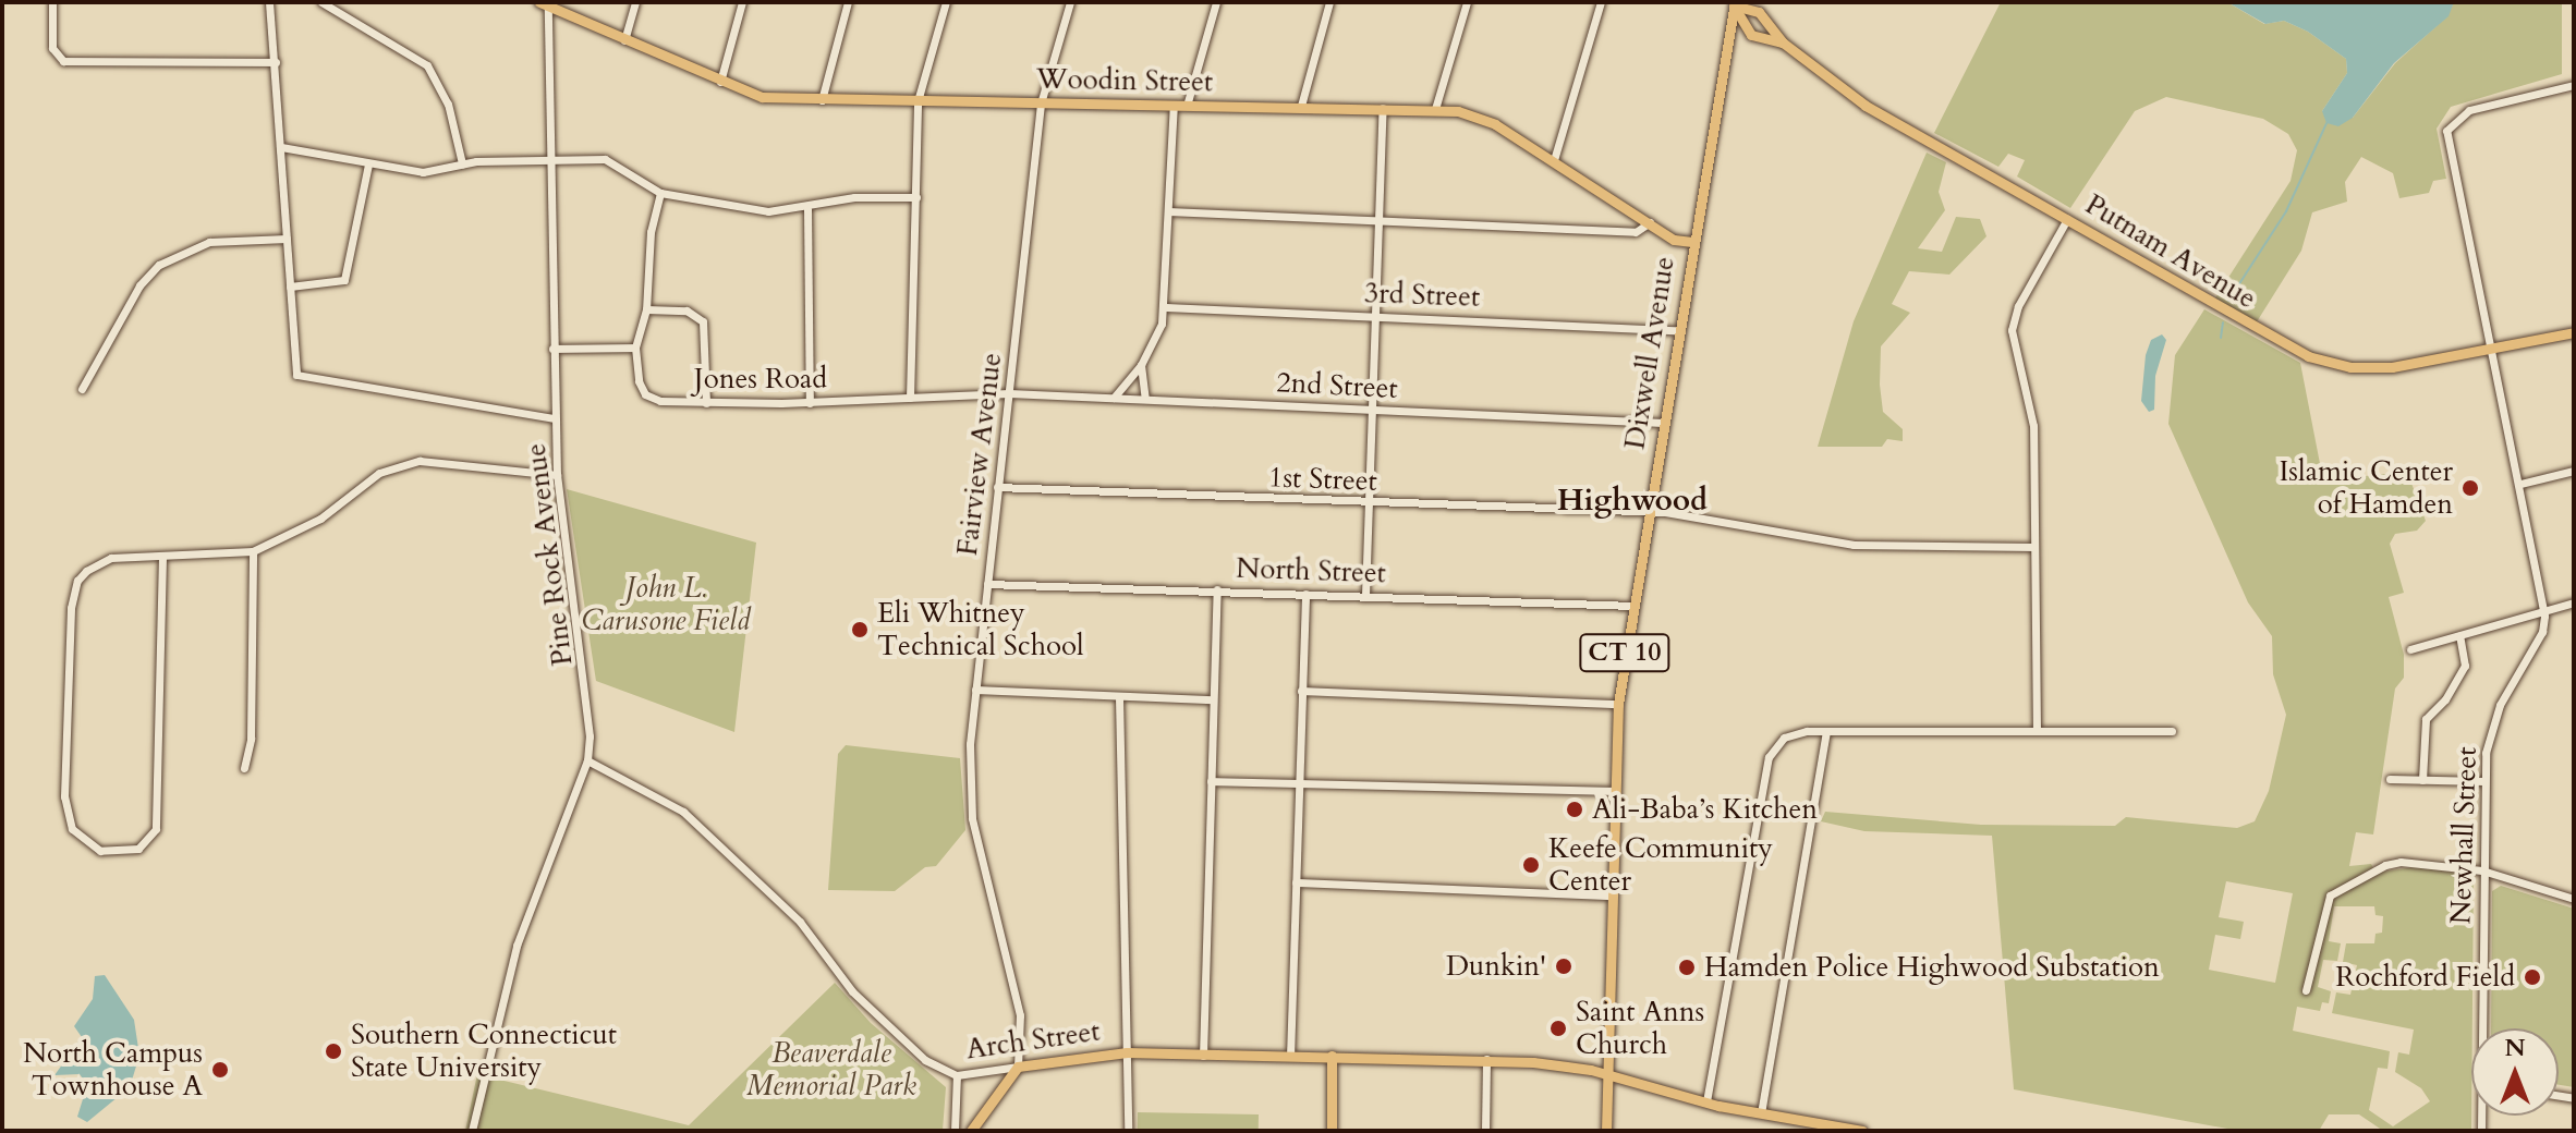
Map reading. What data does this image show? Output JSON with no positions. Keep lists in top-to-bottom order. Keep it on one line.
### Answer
{"streets":{"main road":["Woodin Street","Putnam Avenue","Dixwell Avenue","CT 10","Arch Street"],"street":["3rd Street","Jones Road","2nd Street","Fairview Avenue","1st Street","Pine Rock Avenue","North Street","Newhall Street"]},"crossings":[["Woodin Street","Dixwell Avenue"],["Woodin Street","Fairview Avenue"],["Woodin Street","Pine Rock Avenue"],["Putnam Avenue","Dixwell Avenue"],["Putnam Avenue","Newhall Street"],["3rd Street","Dixwell Avenue"],["Dixwell Avenue","2nd Street"],["Dixwell Avenue","1st Street"],["Dixwell Avenue","North Street"],["Dixwell Avenue","Arch Street"],["Jones Road","2nd Street"],["Jones Road","Fairview Avenue"],["2nd Street","Fairview Avenue"],["Fairview Avenue","1st Street"],["Fairview Avenue","North Street"],["Fairview Avenue","Arch Street"],["Pine Rock Avenue","Arch Street"]],"districts":["Highwood"],"parks":["John L. Carusone Field","Beaverdale Memorial Park"],"places":["Islamic Center of Hamden","Eli Whitney Technical School","Ali-Baba’s Kitchen","Keefe Community Center","Dunkin'","Hamden Police Highwood Substation","Rochford Field","Saint Anns Church","Southern Connecticut State University","North Campus Townhouse A"],"north":"top"}
